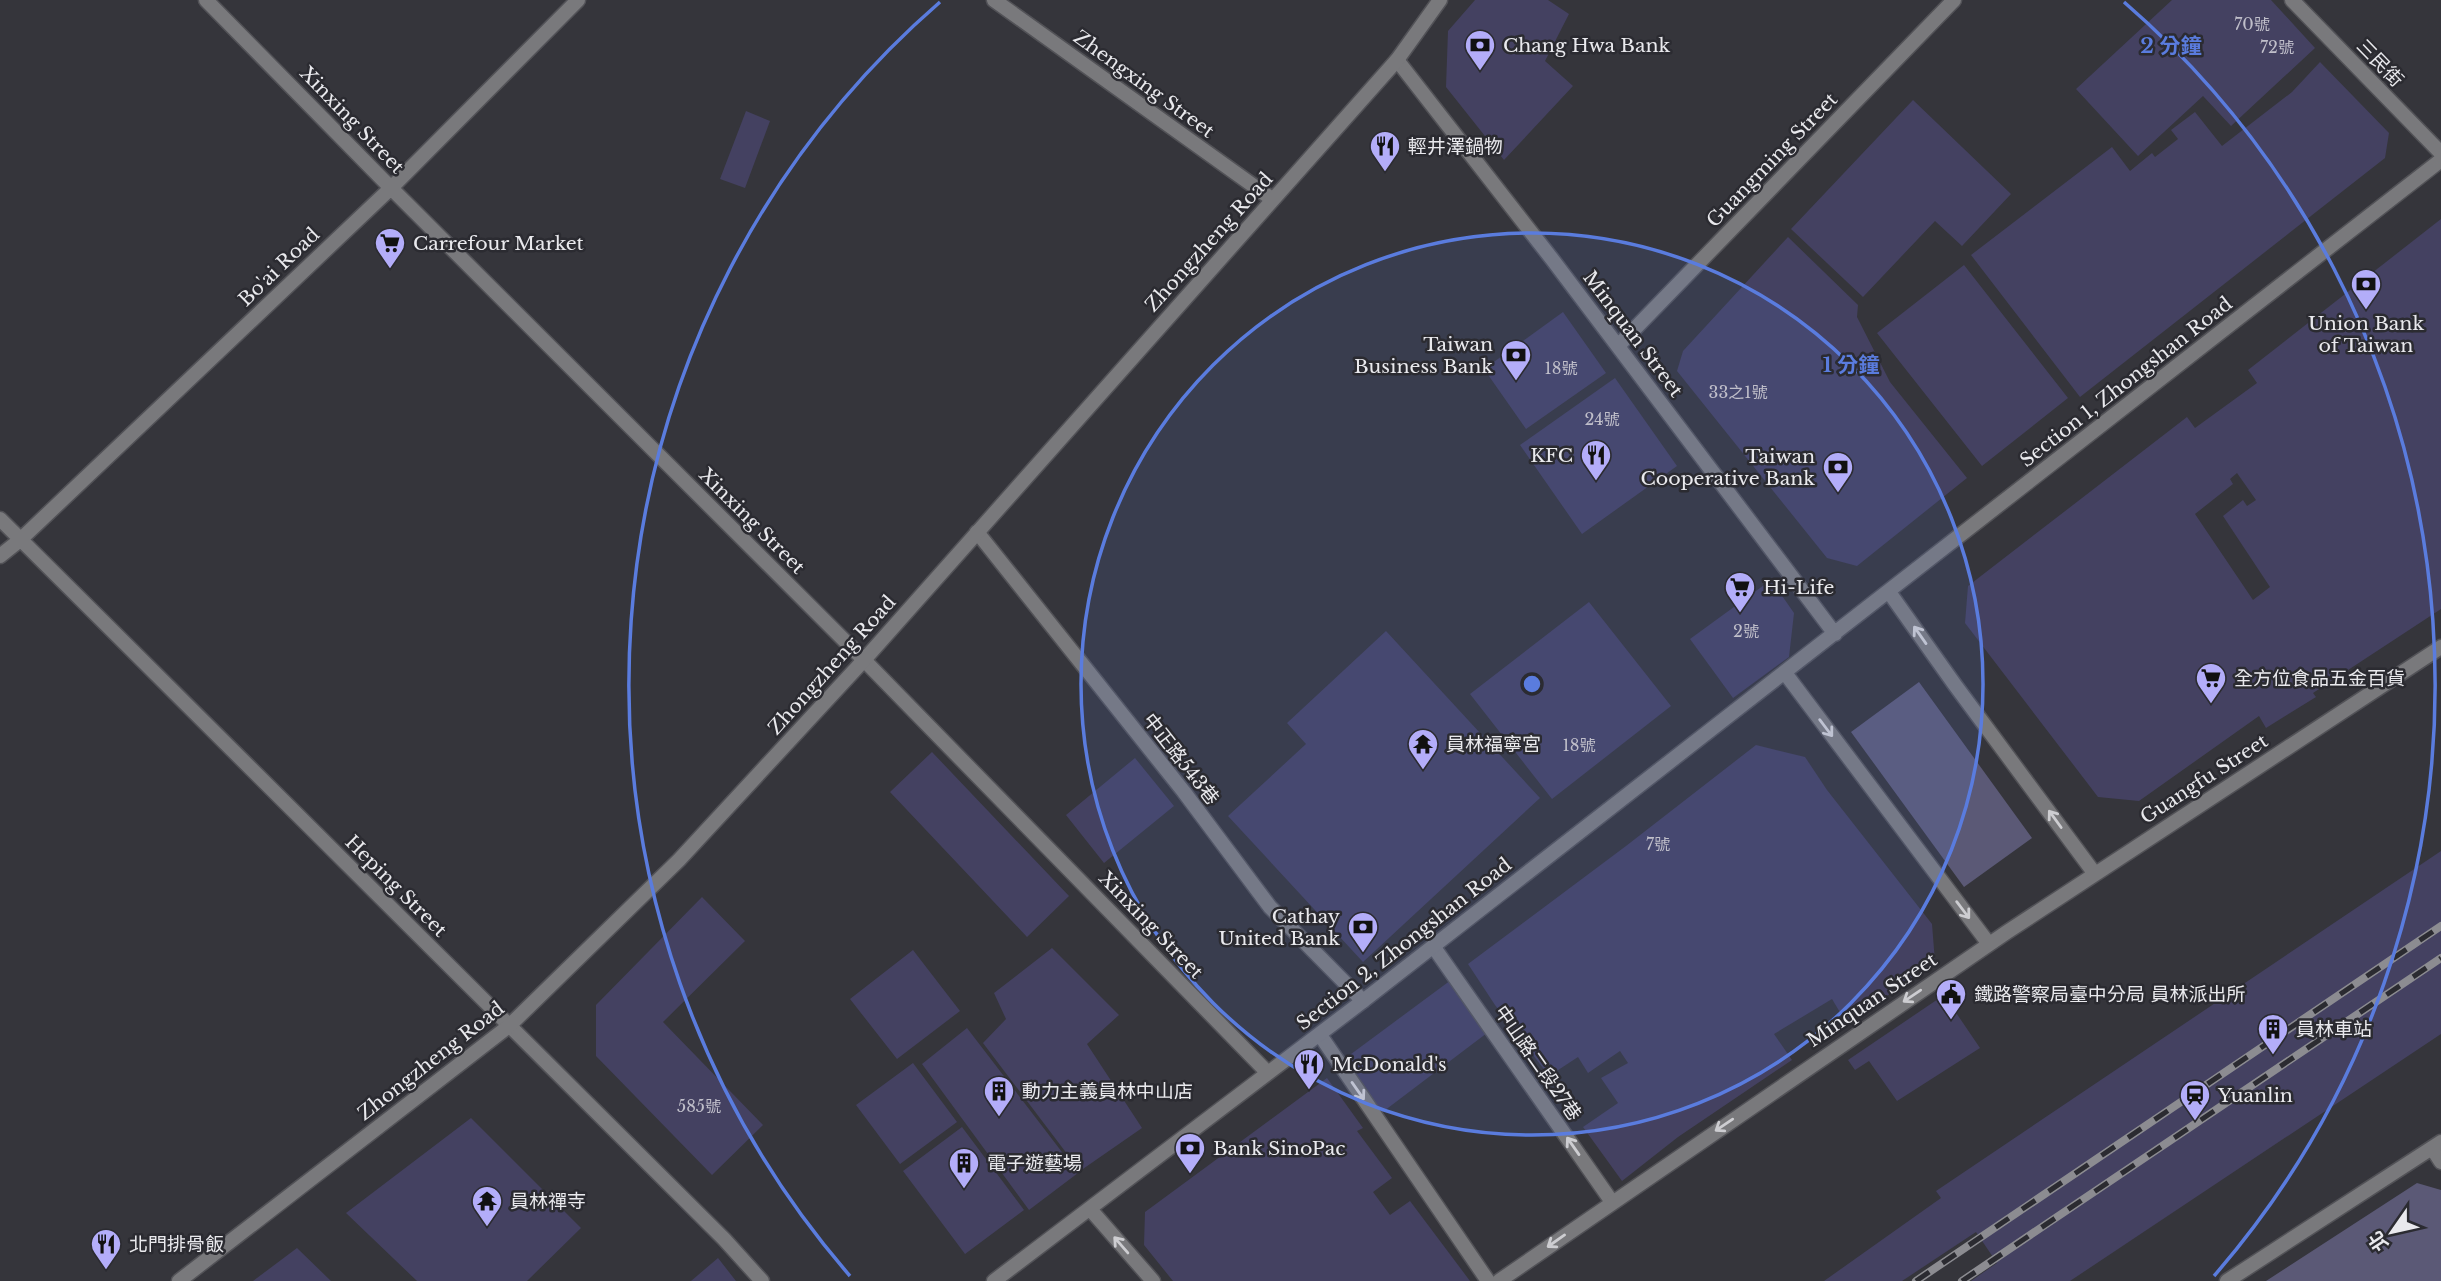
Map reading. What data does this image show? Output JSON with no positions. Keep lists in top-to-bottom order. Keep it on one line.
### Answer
{"streets":{"street":["三民街","Zhengxing Street","Xinxing Street","Guangming Street","Zhongzheng Road","Bo'ai Road","Minquan Street","Section 1, Zhongshan Road","中正路543巷","Guangfu Street","Heping Street","Section 2, Zhongshan Road","中山路二段27巷"]},"crossings":[["Zhengxing Street","Zhongzheng Road"],["Xinxing Street","Zhongzheng Road"],["Xinxing Street","Bo'ai Road"],["Xinxing Street","Section 2, Zhongshan Road"],["Guangming Street","Minquan Street"],["Zhongzheng Road","Minquan Street"],["Zhongzheng Road","中正路543巷"],["Zhongzheng Road","Heping Street"],["Bo'ai Road","Heping Street"],["Minquan Street","Section 1, Zhongshan Road"],["Minquan Street","Guangfu Street"],["Minquan Street","Section 2, Zhongshan Road"],["Minquan Street","中山路二段27巷"],["Section 1, Zhongshan Road","Section 2, Zhongshan Road"],["中正路543巷","Section 2, Zhongshan Road"],["Section 2, Zhongshan Road","中山路二段27巷"]],"one_way":["Minquan Street","中山路二段27巷"],"places":{"bank":["Chang Hwa Bank","Union Bank of Taiwan","Taiwan Business Bank","Taiwan Cooperative Bank","Cathay United Bank","Bank SinoPac"],"restaurant":["輕井澤鍋物","KFC","McDonald's","北門排骨飯"],"supermarket":["Carrefour Market","Hi-Life","全方位食品五金百貨"],"temple":["員林福寧宮","員林禪寺"],"public building":["鐵路警察局臺中分局 員林派出所"],"building":["員林車站","動力主義員林中山店","電子遊藝場"],"station":["Yuanlin"]},"house_numbers":["70號","72號","18號","33之1號","24號","2號","18號","7號","585號"],"north":"bottom left","rings":["2 分鐘","1 分鐘"]}
